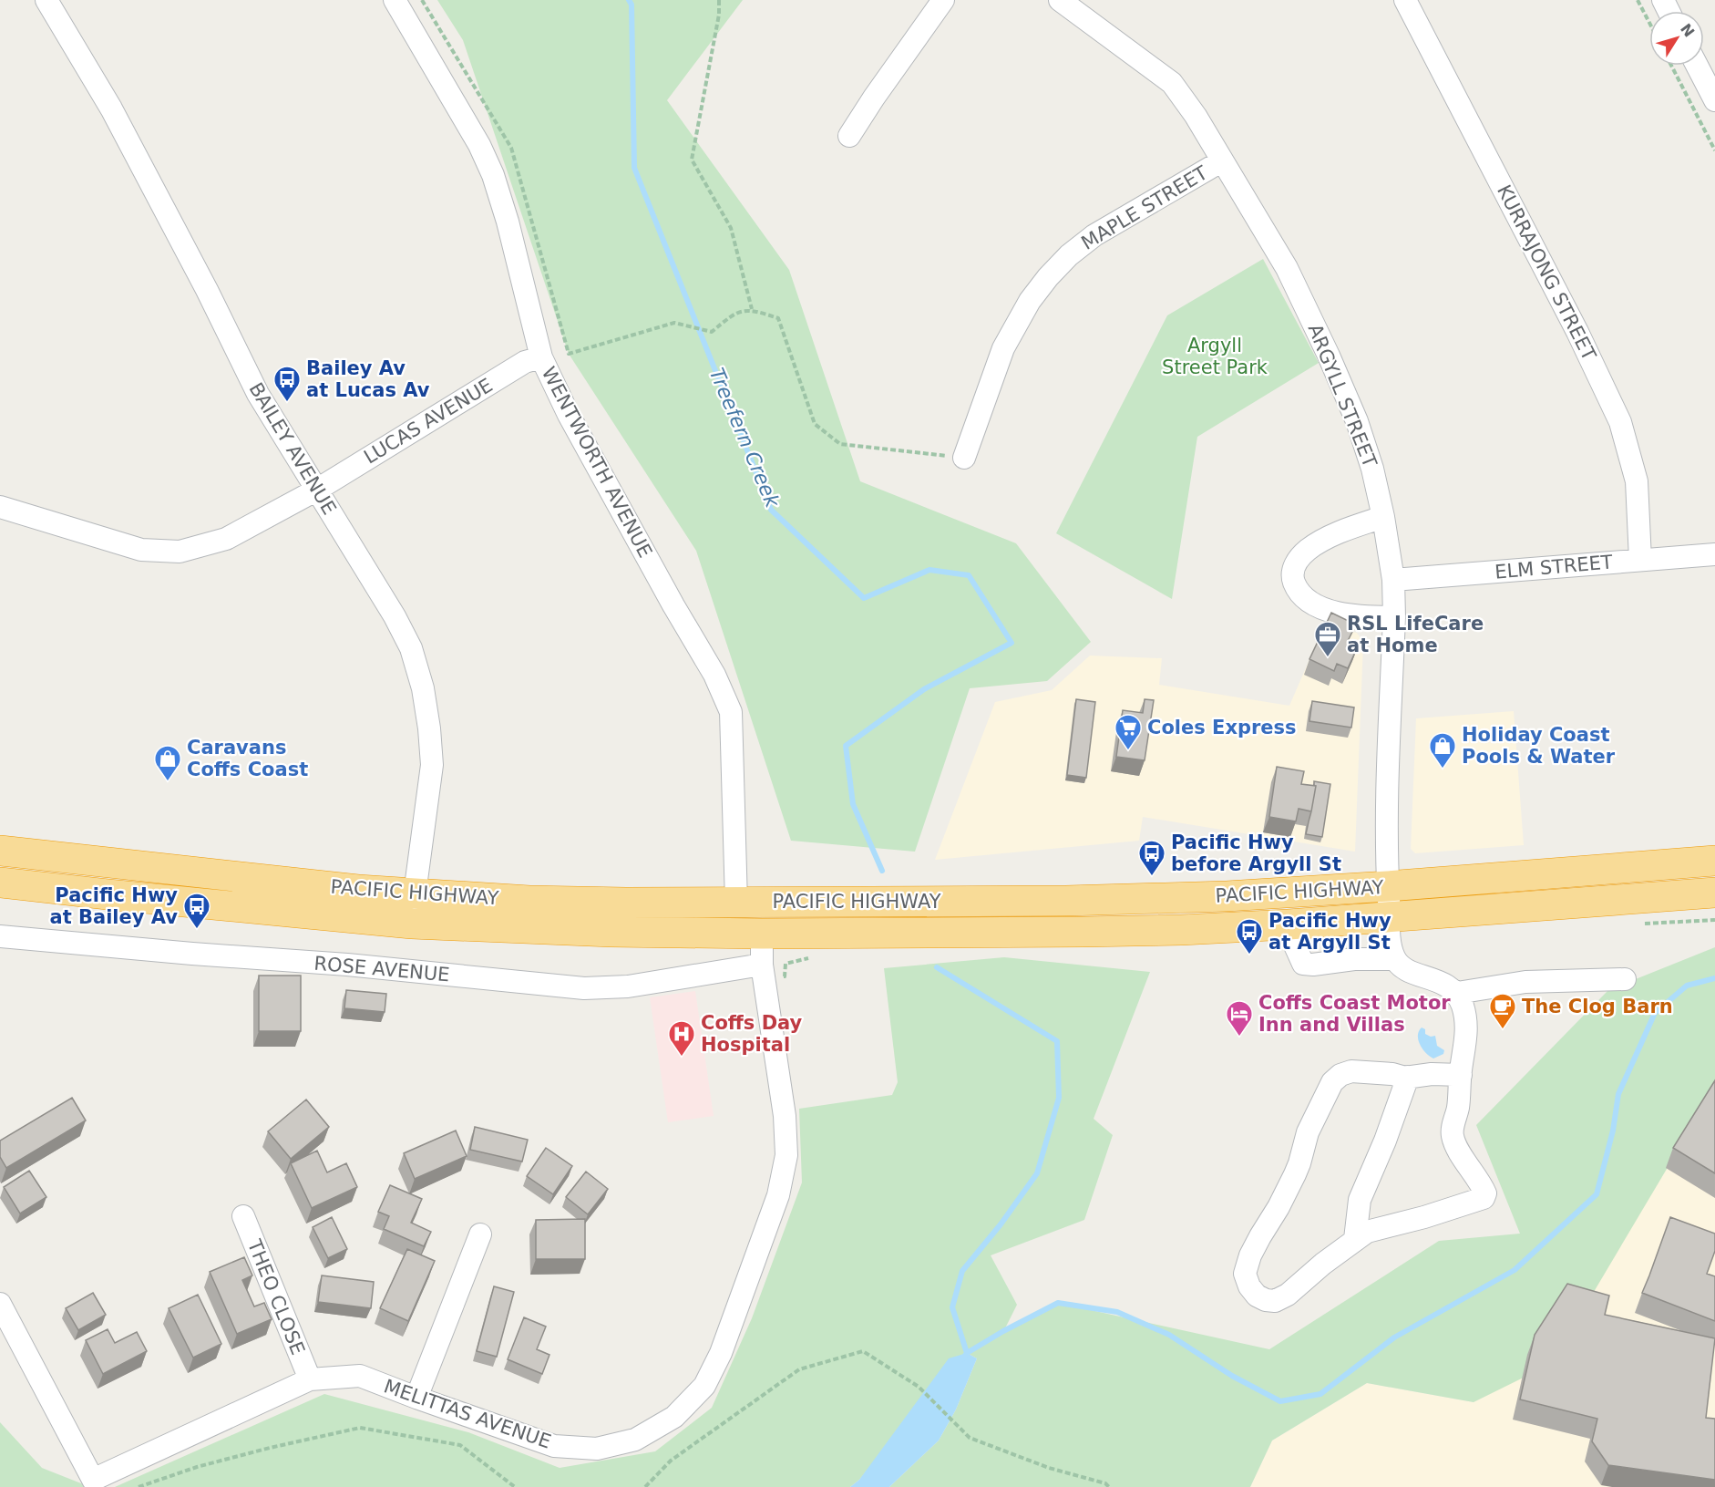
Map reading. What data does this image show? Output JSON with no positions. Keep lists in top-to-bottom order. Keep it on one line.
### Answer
{"streets":{"highway":["PACIFIC HIGHWAY"],"street":["MAPLE STREET","KURRAJONG STREET","ARGYLL STREET","LUCAS AVENUE","BAILEY AVENUE","WENTWORTH AVENUE","ELM STREET","ROSE AVENUE","THEO CLOSE","MELITTAS AVENUE"]},"crossings":[["MAPLE STREET","ARGYLL STREET"],["KURRAJONG STREET","ELM STREET"],["ARGYLL STREET","ELM STREET"],["ARGYLL STREET","PACIFIC HIGHWAY"],["LUCAS AVENUE","BAILEY AVENUE"],["LUCAS AVENUE","WENTWORTH AVENUE"],["BAILEY AVENUE","PACIFIC HIGHWAY"],["WENTWORTH AVENUE","PACIFIC HIGHWAY"],["PACIFIC HIGHWAY","MELITTAS AVENUE"],["ROSE AVENUE","MELITTAS AVENUE"],["THEO CLOSE","MELITTAS AVENUE"]],"water":["Treefern Creek"],"parks":["Argyll Street Park"],"places":{"bus stop":["Bailey Av at Lucas Av","Pacific Hwy before Argyll St","Pacific Hwy at Bailey Av","Pacific Hwy at Argyll St"],"office":["RSL LifeCare at Home"],"supermarket":["Coles Express"],"shop":["Holiday Coast Pools & Water","Caravans Coffs Coast"],"cafe":["The Clog Barn"],"hotel":["Coffs Coast Motor Inn and Villas"],"hospital":["Coffs Day Hospital"]},"north":"top right"}
